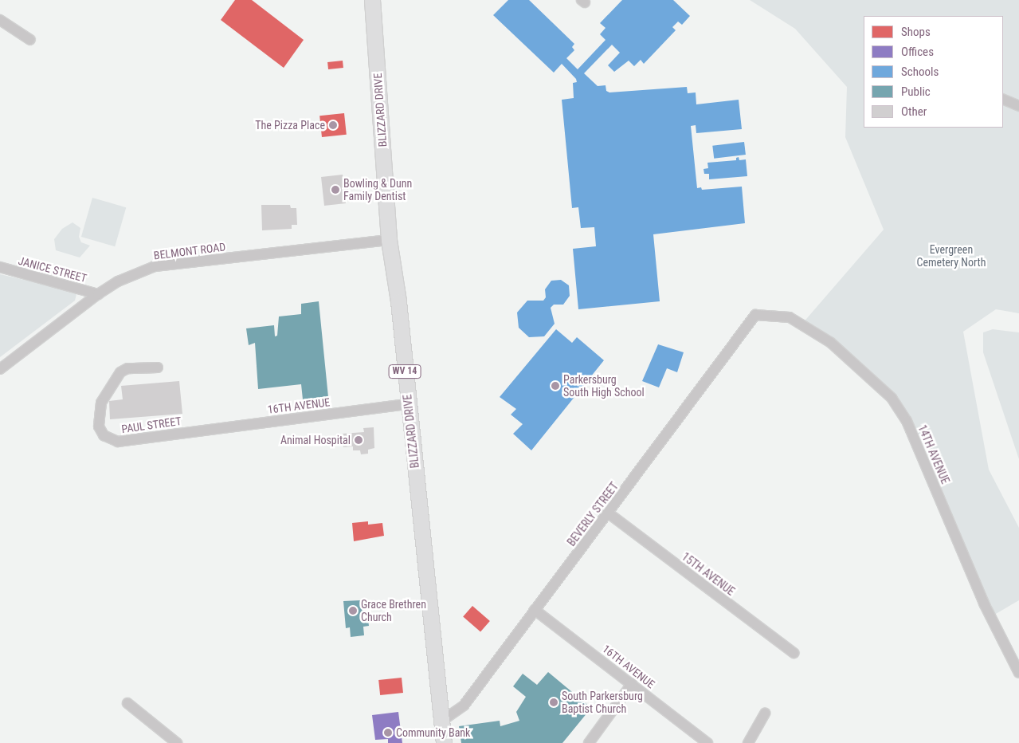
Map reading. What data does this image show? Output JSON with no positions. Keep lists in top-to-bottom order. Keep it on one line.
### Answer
{"streets":{"main road":["BLIZZARD DRIVE","WV 14"],"street":["BELMONT ROAD","JANICE STREET","16TH AVENUE","PAUL STREET","14TH AVENUE","BEVERLY STREET","15TH AVENUE"]},"crossings":[["BLIZZARD DRIVE","BELMONT ROAD"],["BLIZZARD DRIVE","16TH AVENUE"],["BLIZZARD DRIVE","BEVERLY STREET"],["BELMONT ROAD","JANICE STREET"],["16TH AVENUE","PAUL STREET"],["16TH AVENUE","BEVERLY STREET"],["14TH AVENUE","BEVERLY STREET"],["BEVERLY STREET","15TH AVENUE"]],"parks":["Evergreen Cemetery North"],"places":["The Pizza Place","Bowling & Dunn Family Dentist","Parkersburg South High School","Animal Hospital","Grace Brethren Church","South Parkersburg Baptist Church","Community Bank"],"legend":["Shops","Offices","Schools","Public","Other"]}
